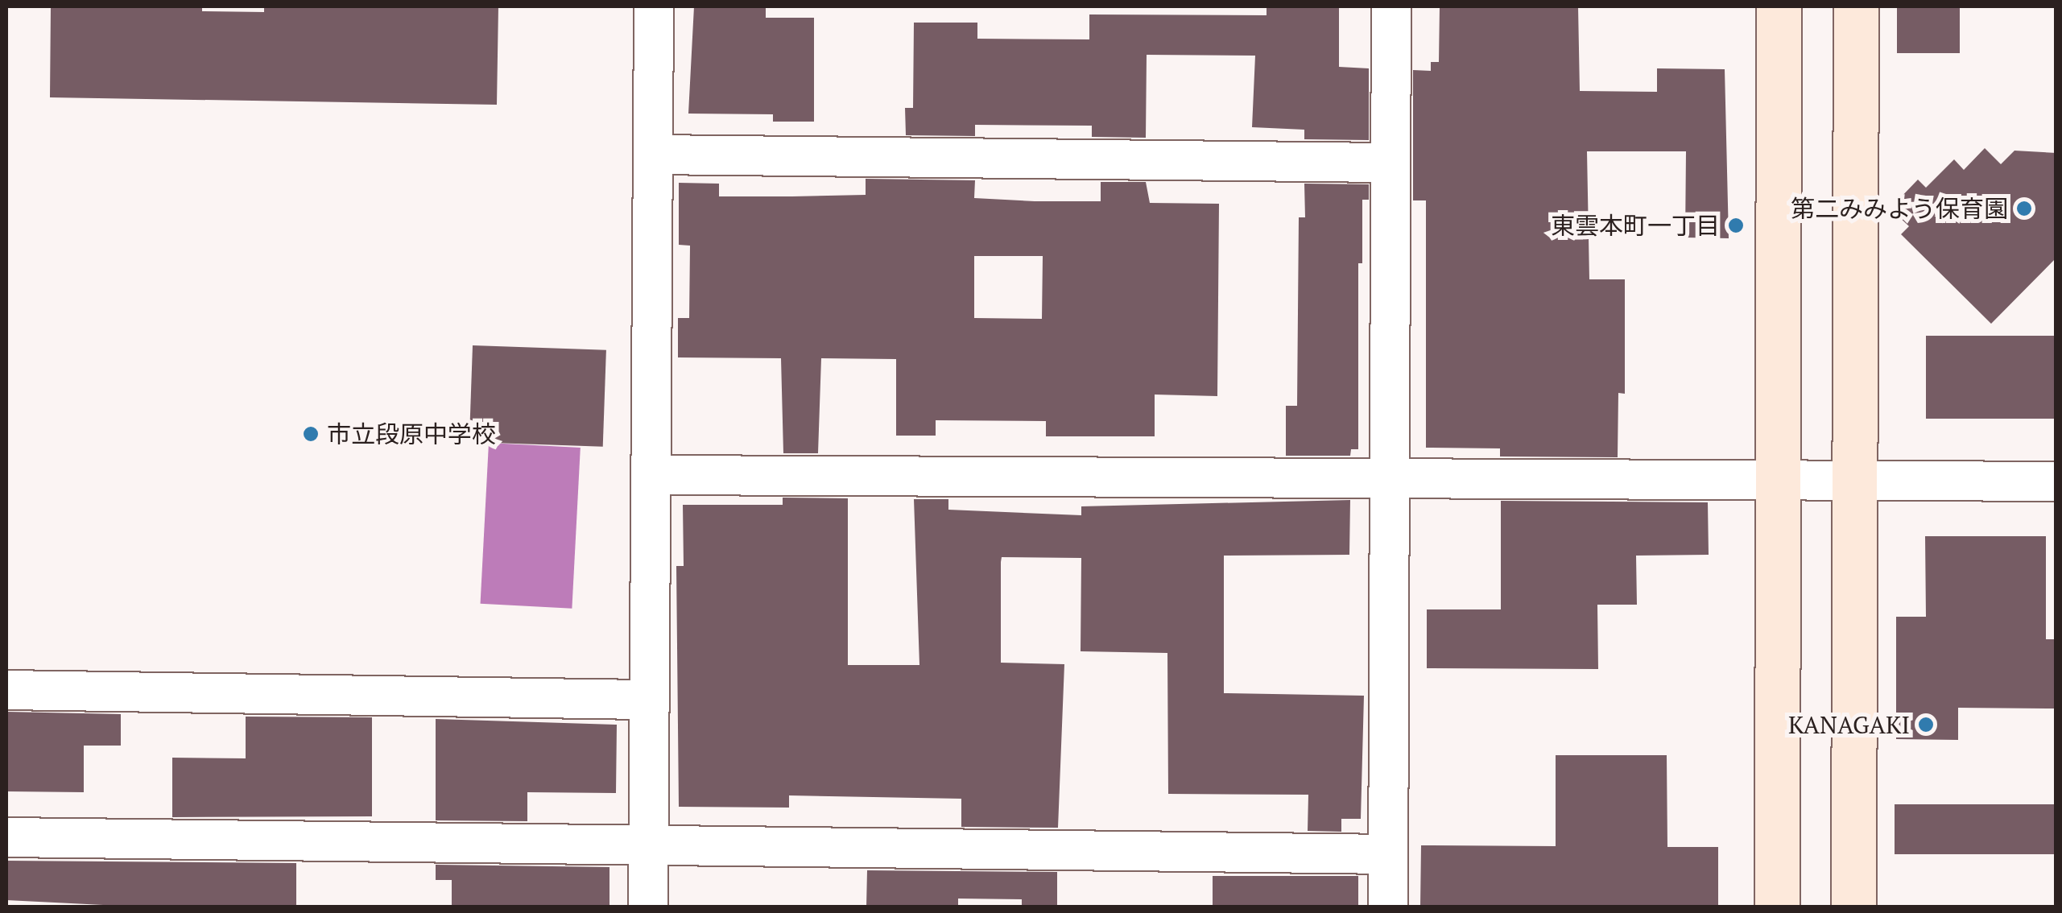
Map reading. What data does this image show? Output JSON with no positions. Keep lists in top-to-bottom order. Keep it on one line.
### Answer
{"places":["第二みみよう保育園","東雲本町一丁目","市立段原中学校","KANAGAKI"]}
